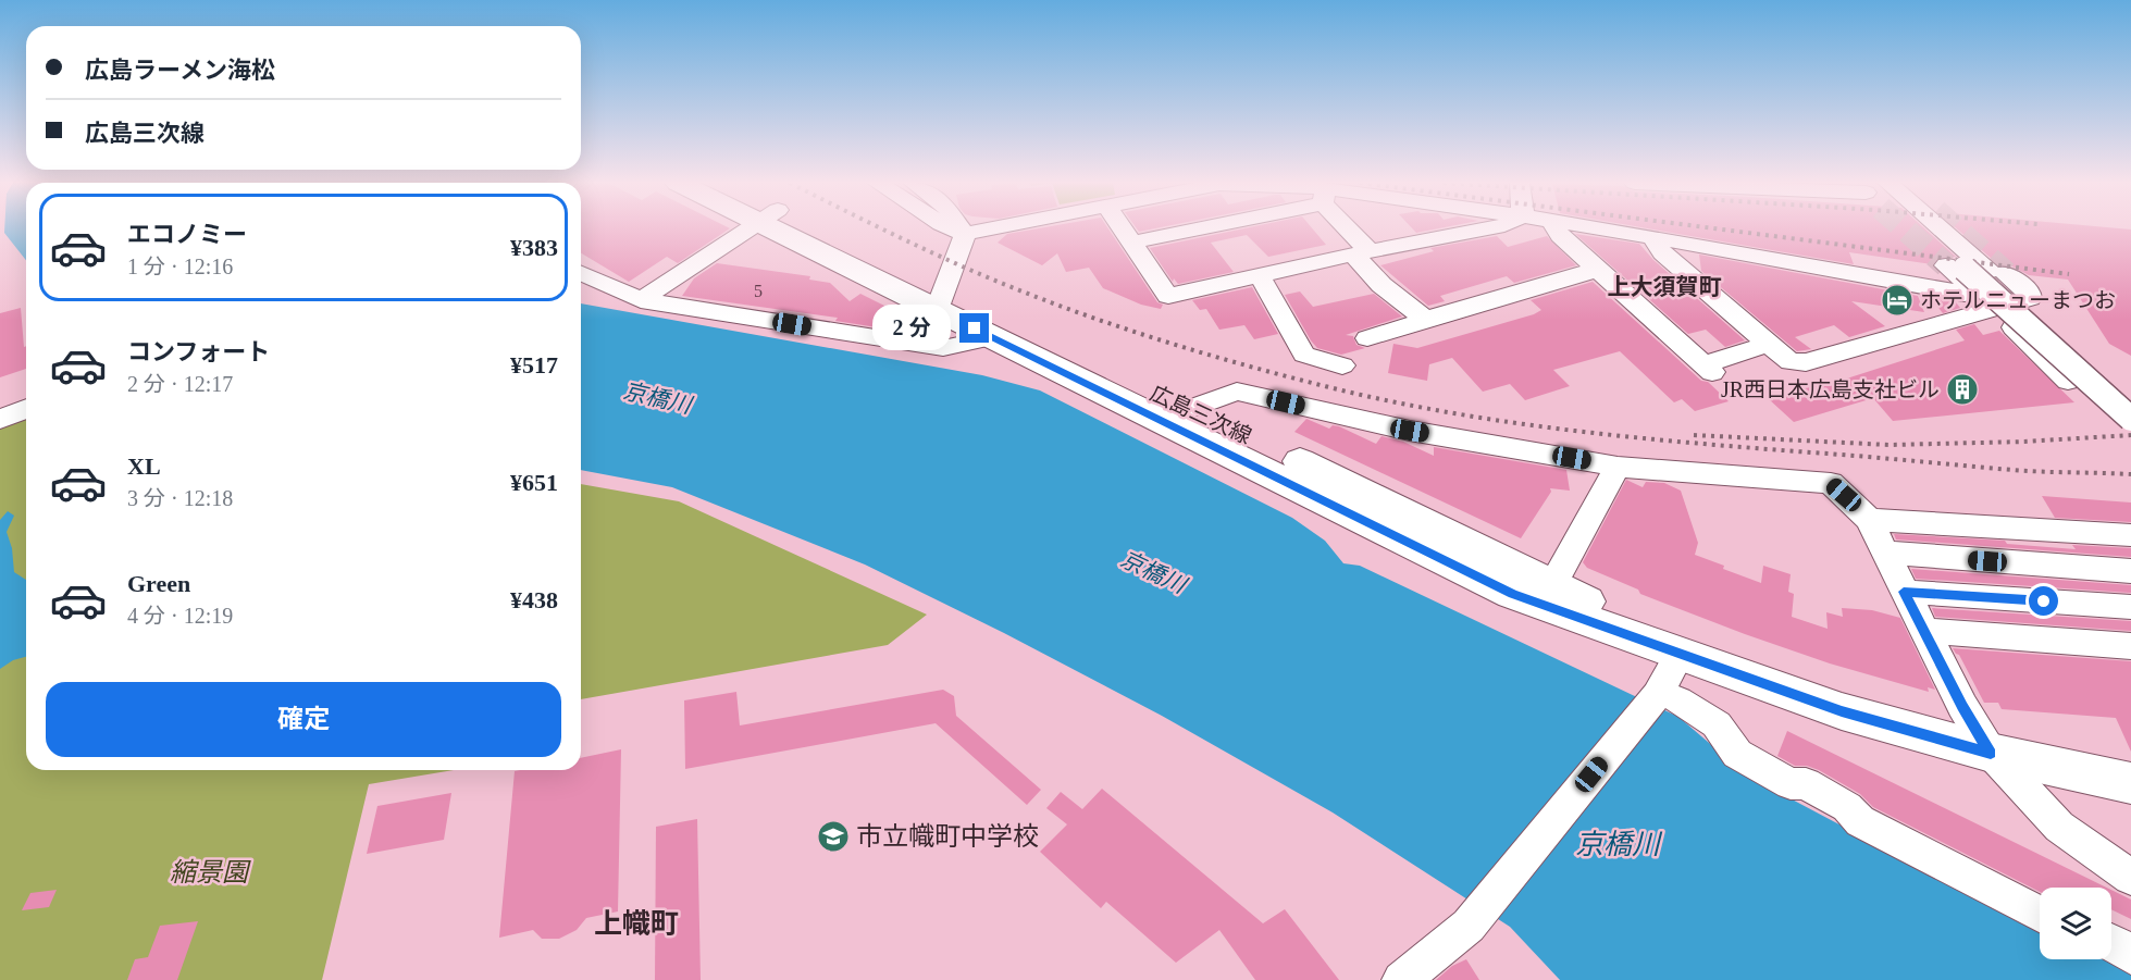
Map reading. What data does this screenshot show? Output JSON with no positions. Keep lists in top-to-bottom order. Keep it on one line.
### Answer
{"streets":{"main road":["広島三次線"]},"districts":["上大須賀町","上幟町"],"water":["京橋川"],"parks":["縮景園"],"places":{"hotel":["ホテルニューまつお"],"building":["JR西日本広島支社ビル"],"school or university":["市立幟町中学校"]},"house_numbers":["5"],"page":{"banner":["広島ラーメン海松","広島三次線"],"list":[{"name":"エコノミー","note":"1 分 · 12:16","value":"¥383"},{"name":"コンフォート","note":"2 分 · 12:17","value":"¥517"},{"name":"XL","note":"3 分 · 12:18","value":"¥651"},{"name":"Green","note":"4 分 · 12:19","value":"¥438"}],"bubble":"2 分","buttons":"確定"}}
